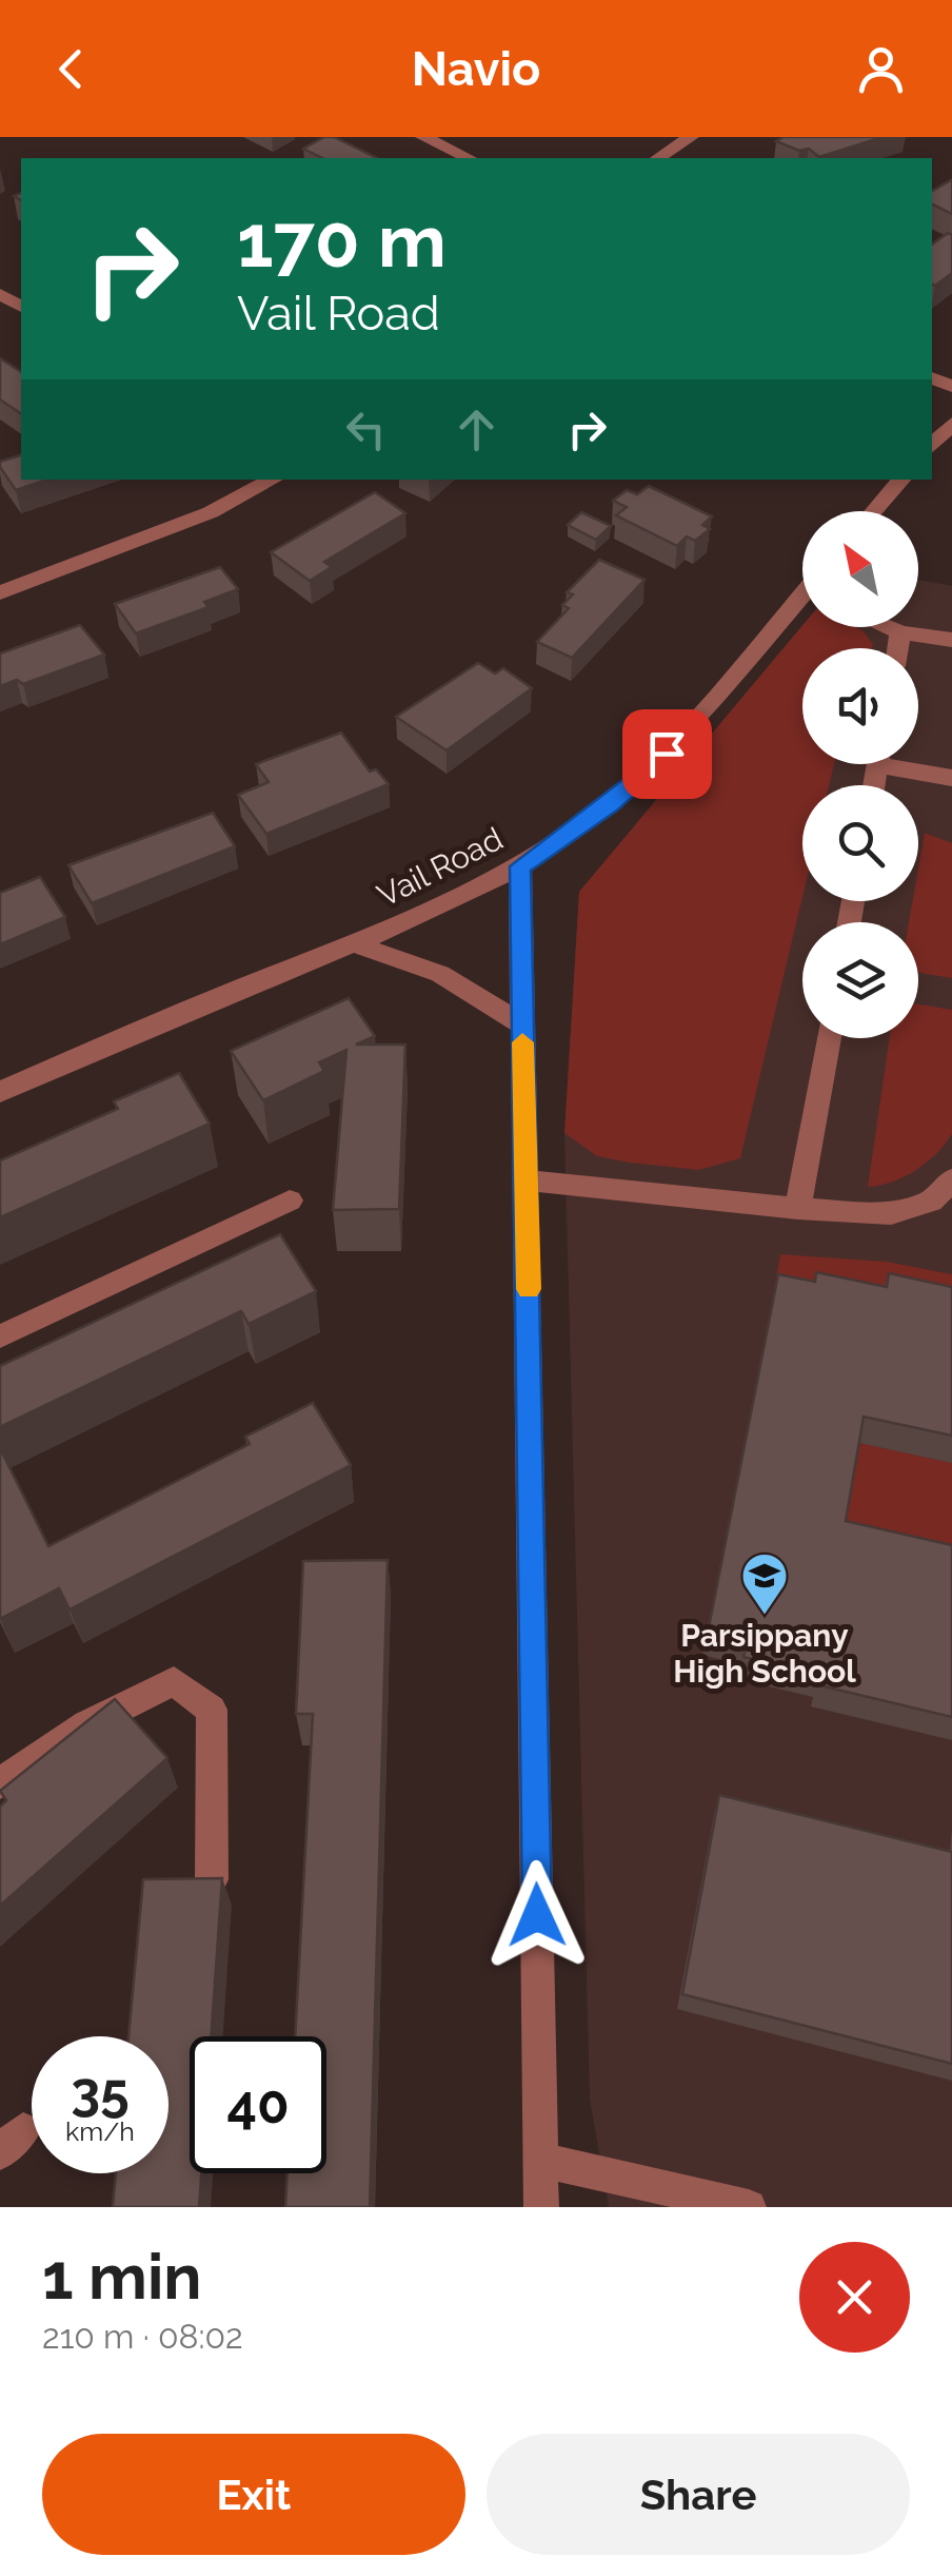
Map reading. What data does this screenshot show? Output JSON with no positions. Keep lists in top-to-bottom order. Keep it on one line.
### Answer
{"streets":{"street":["Vail Road"]},"places":{"school or university":["Parsippany High School"]},"north":"top left","page":{"header":"Navio","turn":["170 m","Vail Road"],"speed":"35 km/h","limit":"40","heading":["1 min","210 m · 08:02"],"buttons":["Exit","Share"]}}
